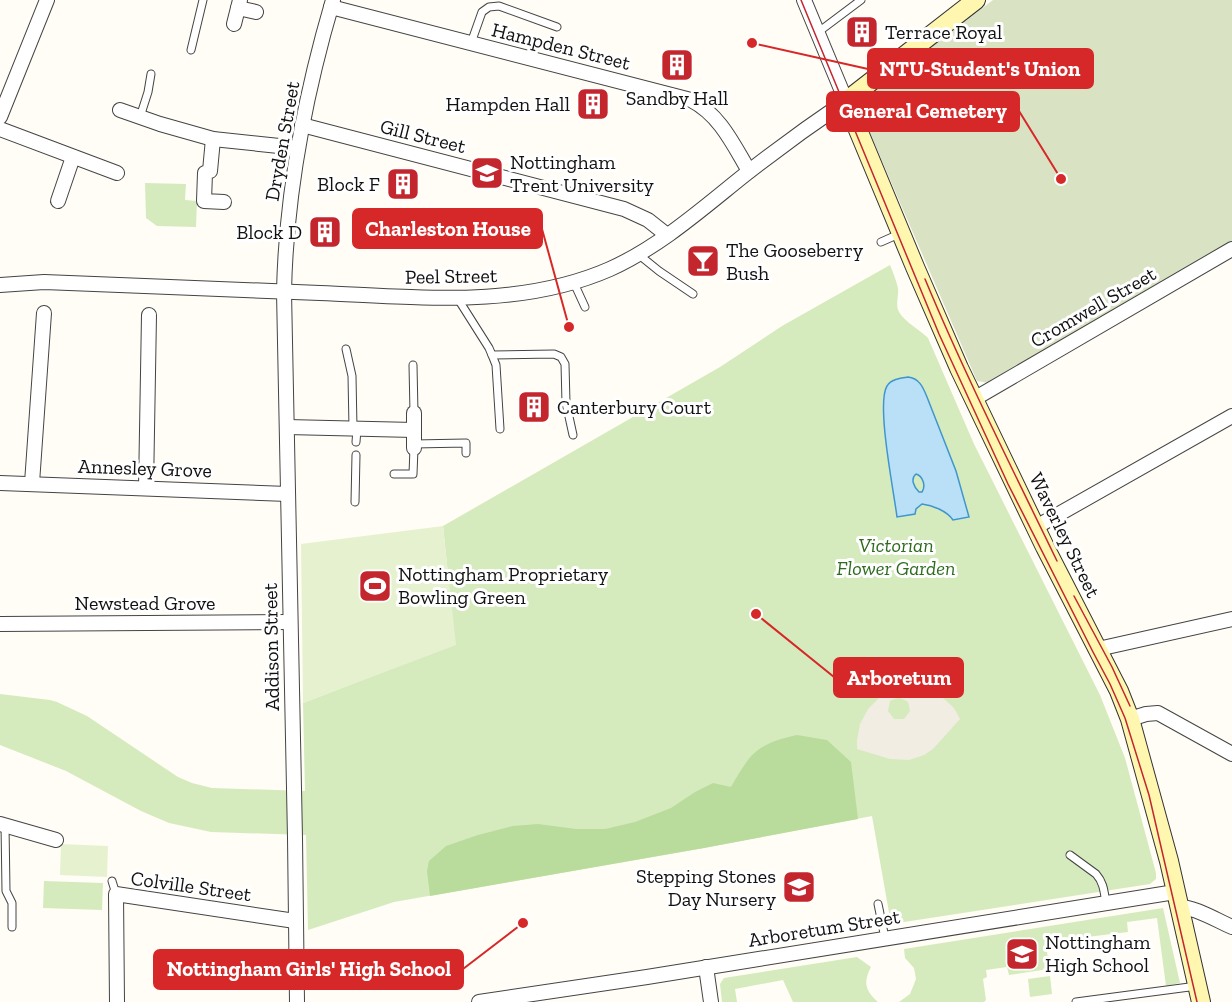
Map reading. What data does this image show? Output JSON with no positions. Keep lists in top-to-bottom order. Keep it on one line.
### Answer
{"streets":{"street":["Hampden Street","Gill Street","Dryden Street","Peel Street","Cromwell Street","Annesley Grove","Waverley Street","Newstead Grove","Addison Street","Colville Street","Arboretum Street"]},"crossings":[["Hampden Street","Dryden Street"],["Hampden Street","Peel Street"],["Gill Street","Dryden Street"],["Gill Street","Peel Street"],["Dryden Street","Peel Street"],["Dryden Street","Addison Street"],["Peel Street","Waverley Street"],["Peel Street","Addison Street"],["Cromwell Street","Waverley Street"],["Annesley Grove","Addison Street"],["Waverley Street","Arboretum Street"],["Newstead Grove","Addison Street"],["Addison Street","Colville Street"]],"parks":["Victorian Flower Garden"],"places":{"building":["Terrace Royal","Sandby Hall","Hampden Hall","Block F","Block D","Canterbury Court"],"other":["NTU-Student's Union","General Cemetery","Charleston House","Arboretum","Nottingham Girls' High School"],"school or university":["Nottingham Trent University","Stepping Stones Day Nursery","Nottingham High School"],"bar":["The Gooseberry Bush"],"sports":["Nottingham Proprietary Bowling Green"]}}
